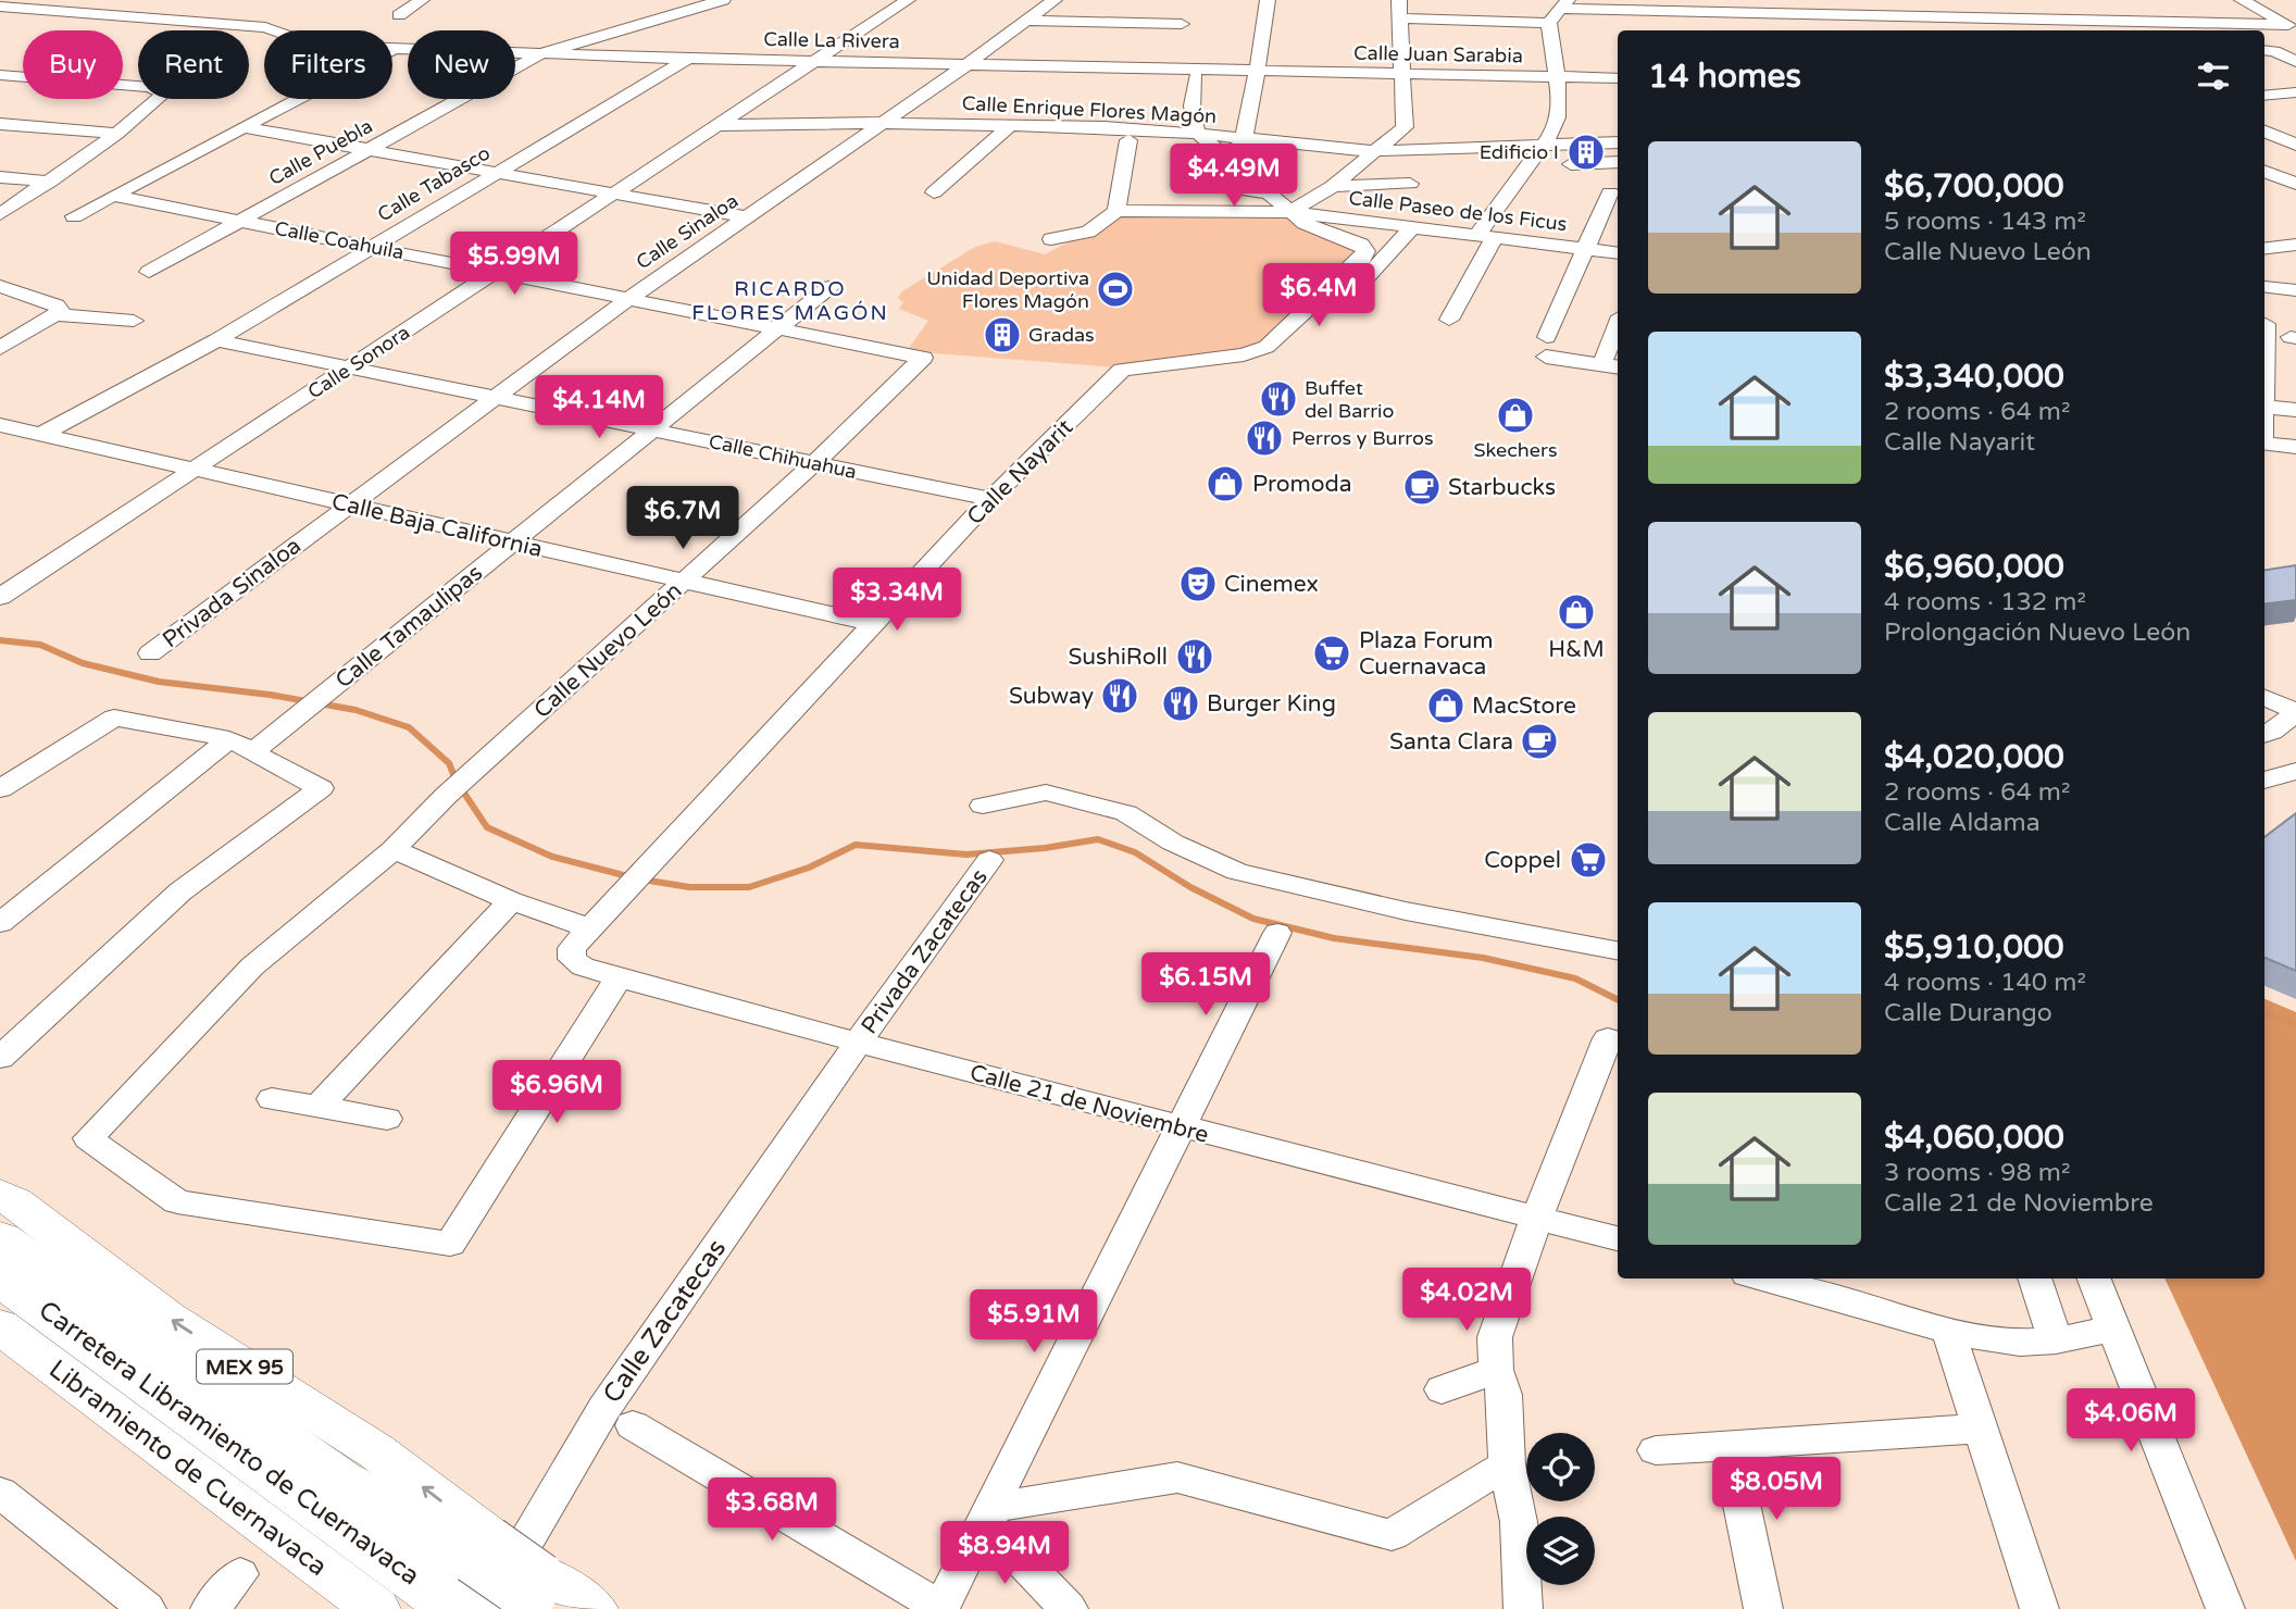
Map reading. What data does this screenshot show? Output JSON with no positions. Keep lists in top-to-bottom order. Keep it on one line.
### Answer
{"streets":{"highway":["MEX 95","Carretera Libramiento de Cuernavaca"],"main road":["Libramiento de Cuernavaca"],"street":["Calle La Rivera","Calle Juan Sarabia","Calle Enrique Flores Magón","Calle Puebla","Calle Tabasco","Calle Paseo de los Ficus","Calle Sinaloa","Calle Coahuila","Calle Sonora","Calle Chihuahua","Calle Nayarit","Calle Baja California","Privada Sinaloa","Calle Tamaulipas","Calle Nuevo León","Privada Zacatecas","Calle 21 de Noviembre","Calle Zacatecas"]},"crossings":[["Calle La Rivera","Calle Juan Sarabia"],["Calle La Rivera","Calle Puebla"],["Calle La Rivera","Calle Tabasco"],["Calle La Rivera","Calle Sinaloa"],["Calle La Rivera","Calle Sonora"],["Calle Enrique Flores Magón","Calle Sinaloa"],["Calle Enrique Flores Magón","Calle Sonora"],["Calle Puebla","Calle Coahuila"],["Calle Tabasco","Calle Coahuila"],["Calle Tabasco","Calle Chihuahua"],["Calle Tabasco","Calle Baja California"],["Calle Paseo de los Ficus","Calle Nayarit"],["Calle Sinaloa","Calle Coahuila"],["Calle Sinaloa","Calle Chihuahua"],["Calle Sinaloa","Calle Baja California"],["Calle Sinaloa","Privada Sinaloa"],["Calle Coahuila","Calle Sonora"],["Calle Coahuila","Calle Tamaulipas"],["Calle Coahuila","Calle Nuevo León"],["Calle Sonora","Calle Chihuahua"],["Calle Sonora","Calle Baja California"],["Calle Chihuahua","Calle Nayarit"],["Calle Chihuahua","Calle Tamaulipas"],["Calle Chihuahua","Calle Nuevo León"],["Calle Nayarit","Calle Baja California"],["Calle Nayarit","Calle 21 de Noviembre"],["Calle Baja California","Privada Sinaloa"],["Calle Baja California","Calle Tamaulipas"],["Calle Baja California","Calle Nuevo León"],["Calle Nuevo León","Calle 21 de Noviembre"],["Privada Zacatecas","Calle 21 de Noviembre"],["Privada Zacatecas","Calle Zacatecas"],["Calle 21 de Noviembre","Calle Zacatecas"],["Calle Zacatecas","MEX 95"],["Calle Zacatecas","Carretera Libramiento de Cuernavaca"],["MEX 95","Carretera Libramiento de Cuernavaca"]],"districts":["RICARDO FLORES MAGÓN"],"places":{"building":["Edificio I","Gradas"],"sports":["Unidad Deportiva Flores Magón"],"restaurant":["Buffet del Barrio","Perros y Burros","SushiRoll","Subway","Burger King"],"shop":["Skechers","Promoda","H&M","MacStore"],"cafe":["Starbucks","Santa Clara"],"theatre":["Cinemex"],"supermarket":["Plaza Forum Cuernavaca","Coppel"]},"page":{"chip":["Buy","Rent","Filters","New"],"heading":"14 homes","list":[{"name":"$6,700,000","note":"5 rooms · 143 m² · Calle Nuevo León"},{"name":"$3,340,000","note":"2 rooms · 64 m² · Calle Nayarit"},{"name":"$6,960,000","note":"4 rooms · 132 m² · Prolongación Nuevo León"},{"name":"$4,020,000","note":"2 rooms · 64 m² · Calle Aldama"},{"name":"$5,910,000","note":"4 rooms · 140 m² · Calle Durango"},{"name":"$4,060,000","note":"3 rooms · 98 m² · Calle 21 de Noviembre"}],"price":["$4.49M","$5.99M","$6.4M","$4.14M","$6.7M","$3.34M","$6.15M","$6.96M","$4.02M","$5.91M","$4.06M","$8.05M","$3.68M","$8.94M"]}}
